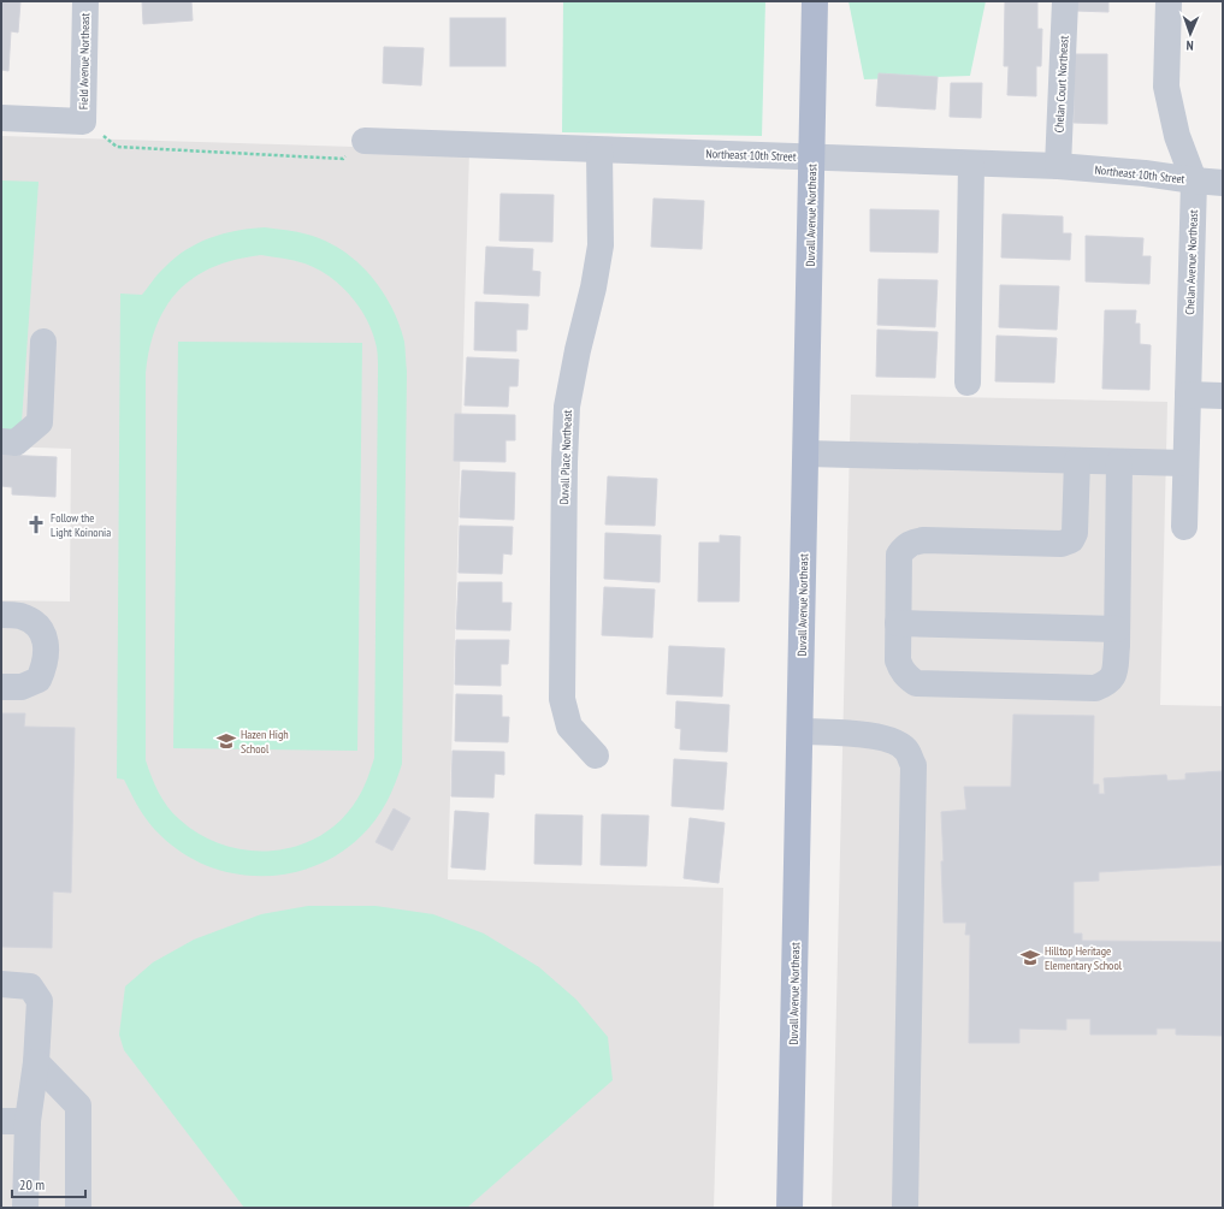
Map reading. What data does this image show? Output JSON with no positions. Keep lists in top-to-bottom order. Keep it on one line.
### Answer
{"streets":{"main road":["Duvall Avenue Northeast"],"street":["Field Avenue Northeast","Chelan Court Northeast","Northeast 10th Street","Chelan Avenue Northeast","Duvall Place Northeast"]},"crossings":[["Chelan Court Northeast","Northeast 10th Street"],["Northeast 10th Street","Duvall Avenue Northeast"],["Northeast 10th Street","Chelan Avenue Northeast"],["Northeast 10th Street","Duvall Place Northeast"]],"places":{"church":["Follow the Light Koinonia"],"school or university":["Hazen High School","Hilltop Heritage Elementary School"]},"scale_bar":"20 m","north":"bottom"}
